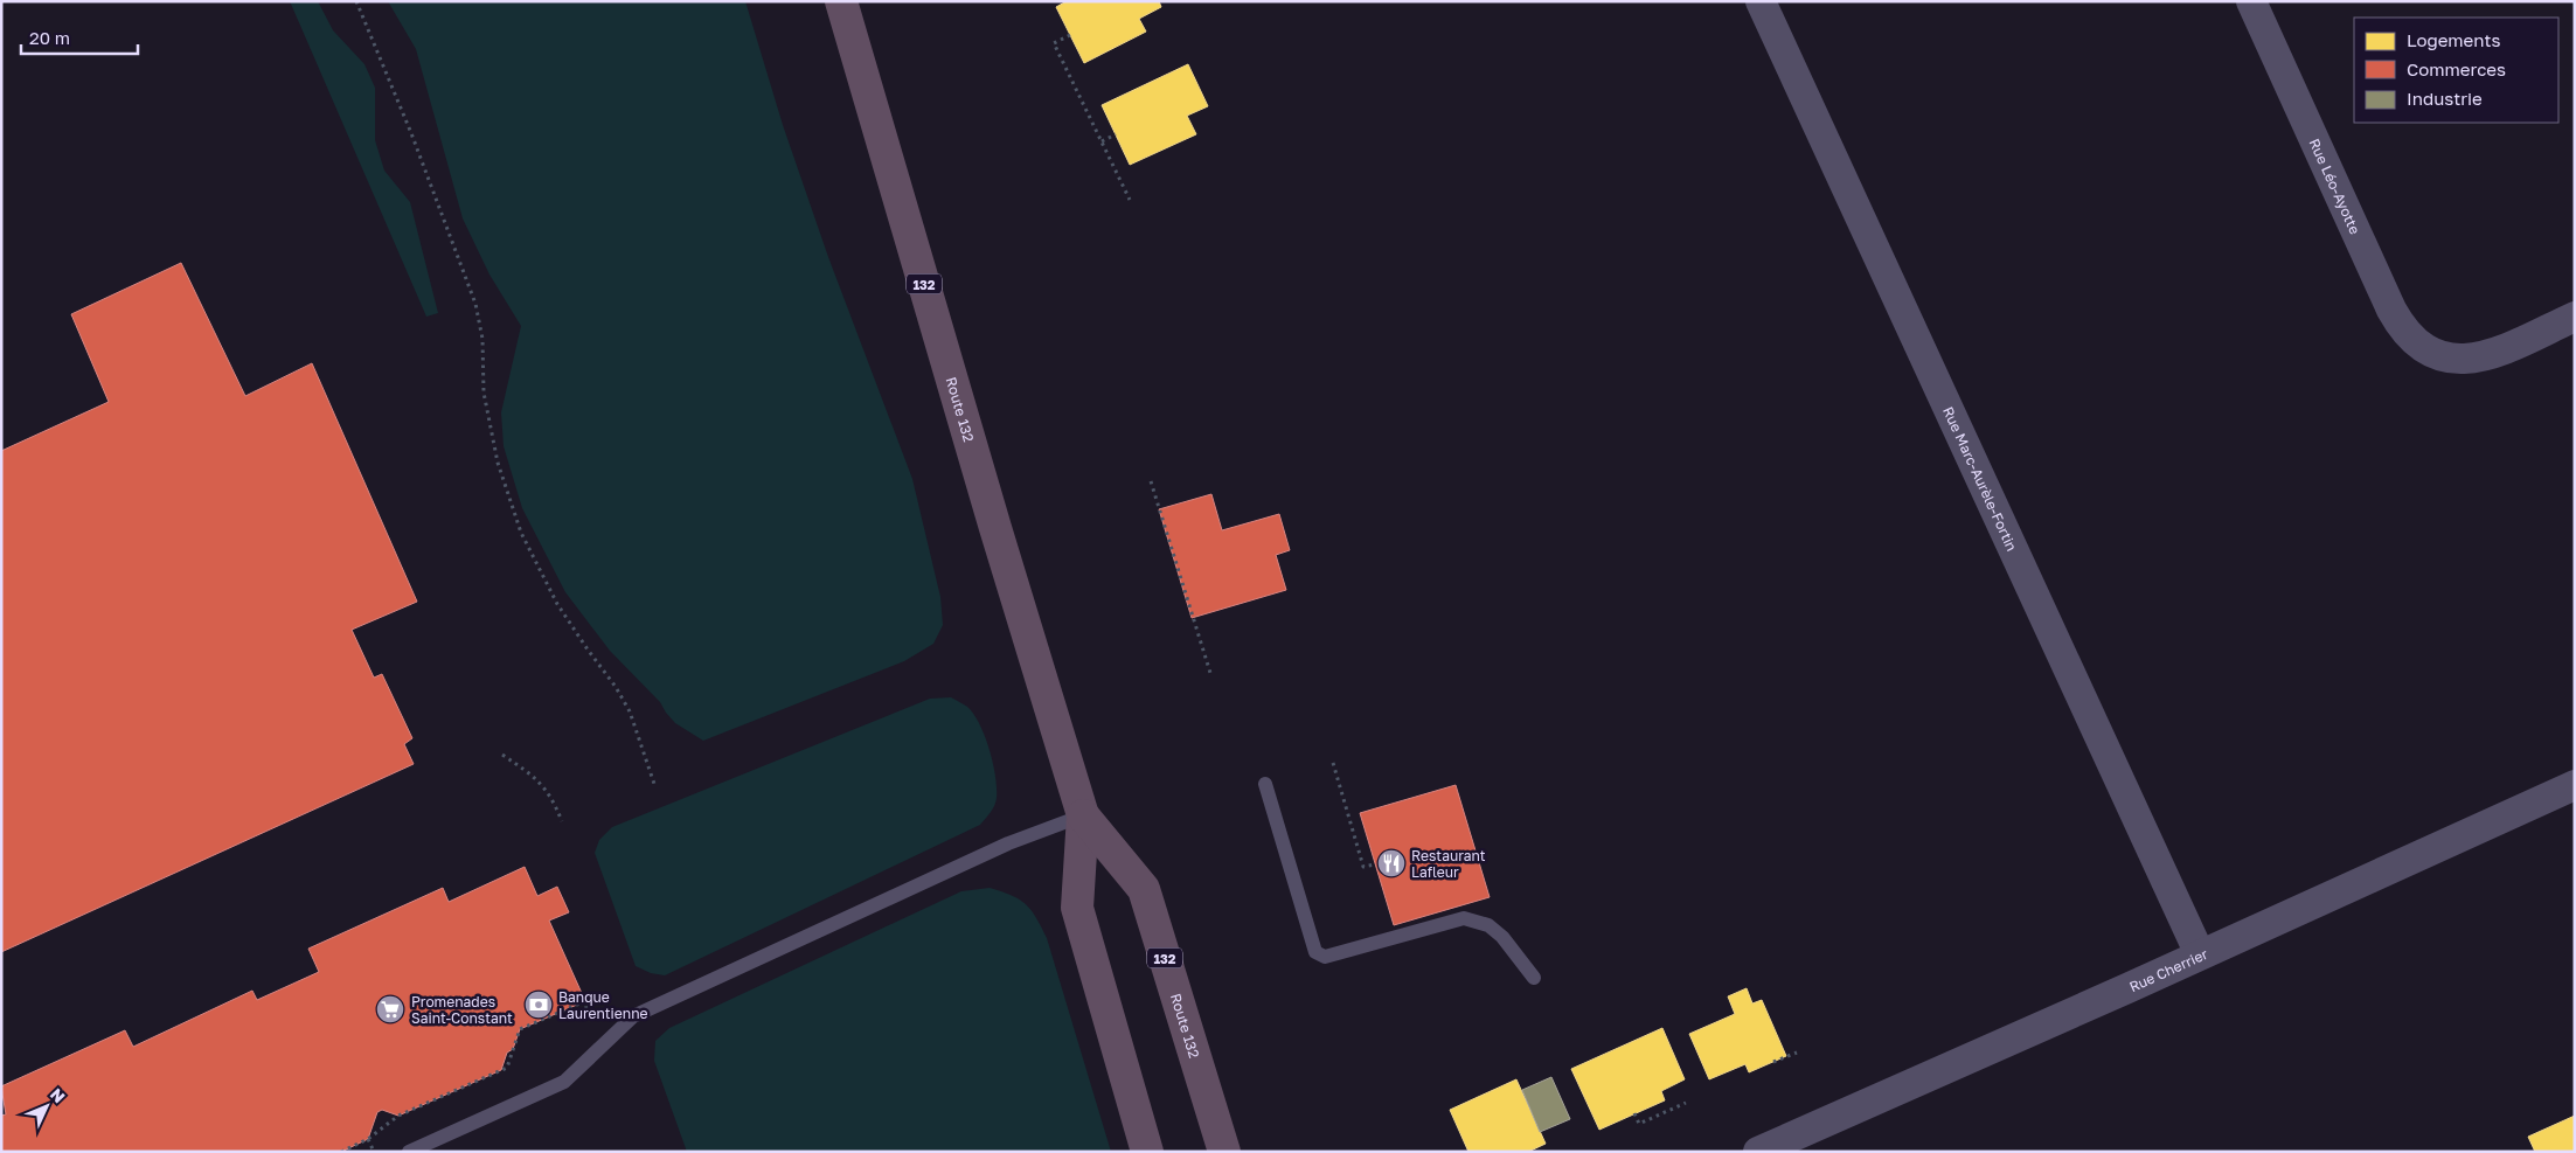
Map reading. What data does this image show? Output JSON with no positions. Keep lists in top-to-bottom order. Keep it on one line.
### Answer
{"streets":{"highway":["132","Route 132"],"street":["Rue Léo-Ayotte","Rue Marc-Aurèle-Fortin","Rue Cherrier"]},"crossings":[["Rue Marc-Aurèle-Fortin","Rue Cherrier"]],"places":{"restaurant":["Restaurant Lafleur"],"bank":["Banque Laurentienne"],"supermarket":["Promenades Saint-Constant"]},"legend":["Logements","Commerces","Industrie"],"scale_bar":"20 m","north":"top right"}
